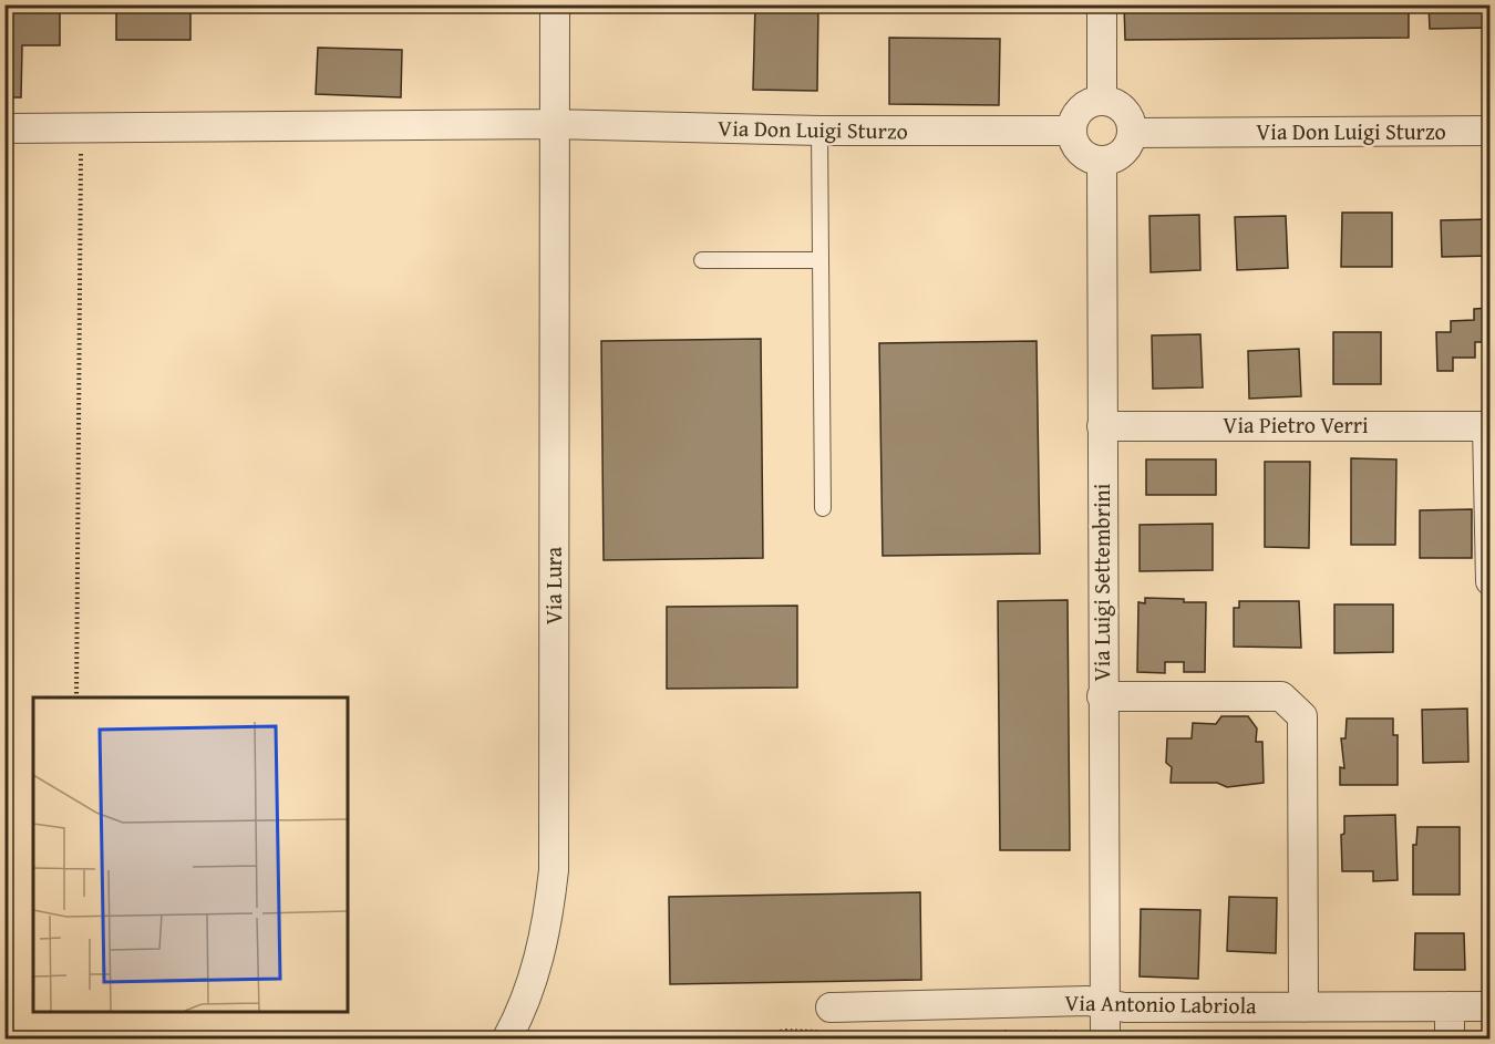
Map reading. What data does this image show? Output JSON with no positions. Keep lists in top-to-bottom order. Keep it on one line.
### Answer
{"streets":{"street":["Via Don Luigi Sturzo","Via Pietro Verri","Via Luigi Settembrini","Via Lura","Via Antonio Labriola"]},"crossings":[["Via Don Luigi Sturzo","Via Luigi Settembrini"],["Via Don Luigi Sturzo","Via Lura"],["Via Pietro Verri","Via Luigi Settembrini"],["Via Luigi Settembrini","Via Antonio Labriola"]]}
